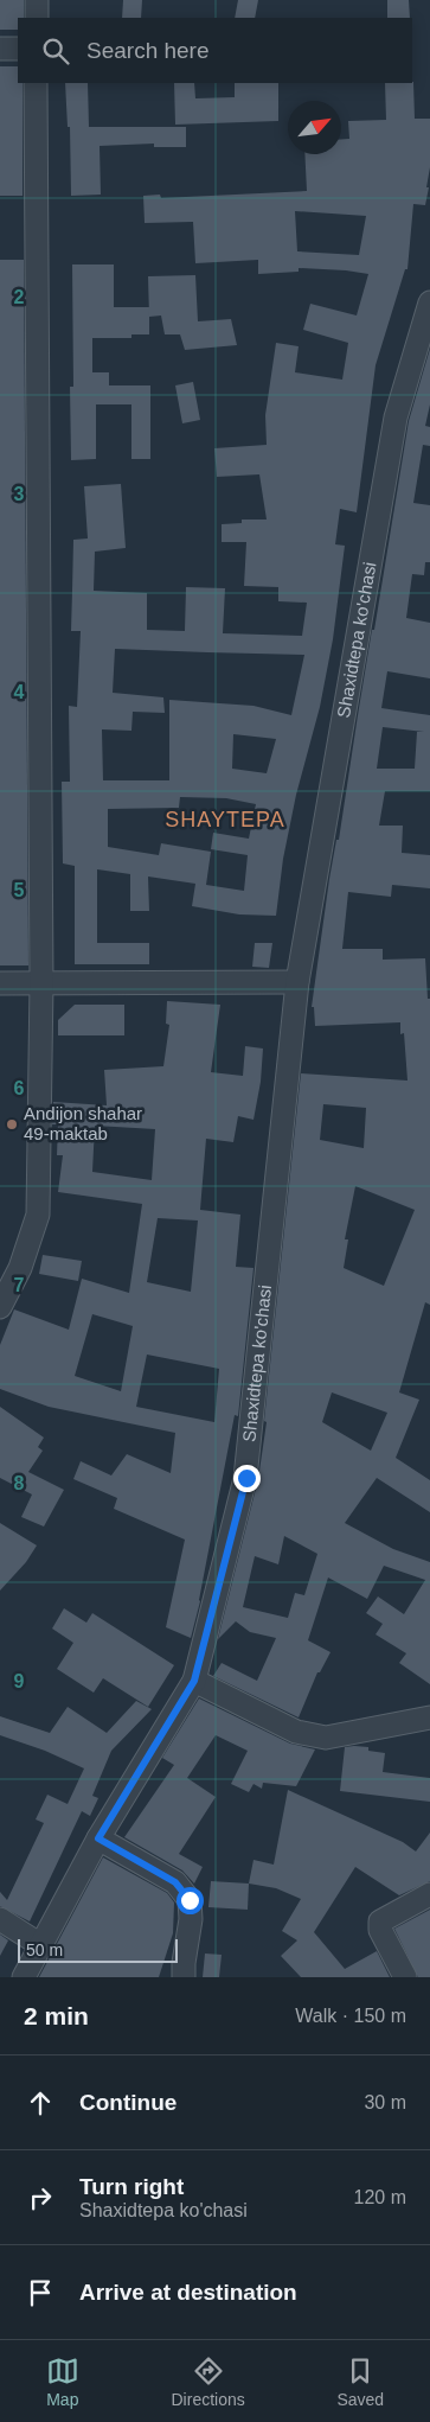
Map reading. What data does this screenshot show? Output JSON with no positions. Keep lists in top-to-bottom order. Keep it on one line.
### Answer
{"streets":{"street":["Shaxidtepa ko'chasi"]},"districts":["SHAYTEPA"],"places":["Andijon shahar 49-maktab"],"scale_bar":"50 m","north":"top right","page":{"search":"Search here","scale":"50 m","heading":["2 min","Walk · 150 m"],"list":[["Continue","30 m"],["Turn right","Shaxidtepa ko'chasi","120 m"],"Arrive at destination"],"nav":["Map","Directions","Saved"]},"grid":{"rows":["2","3","4","5","6","7","8","9"]}}
